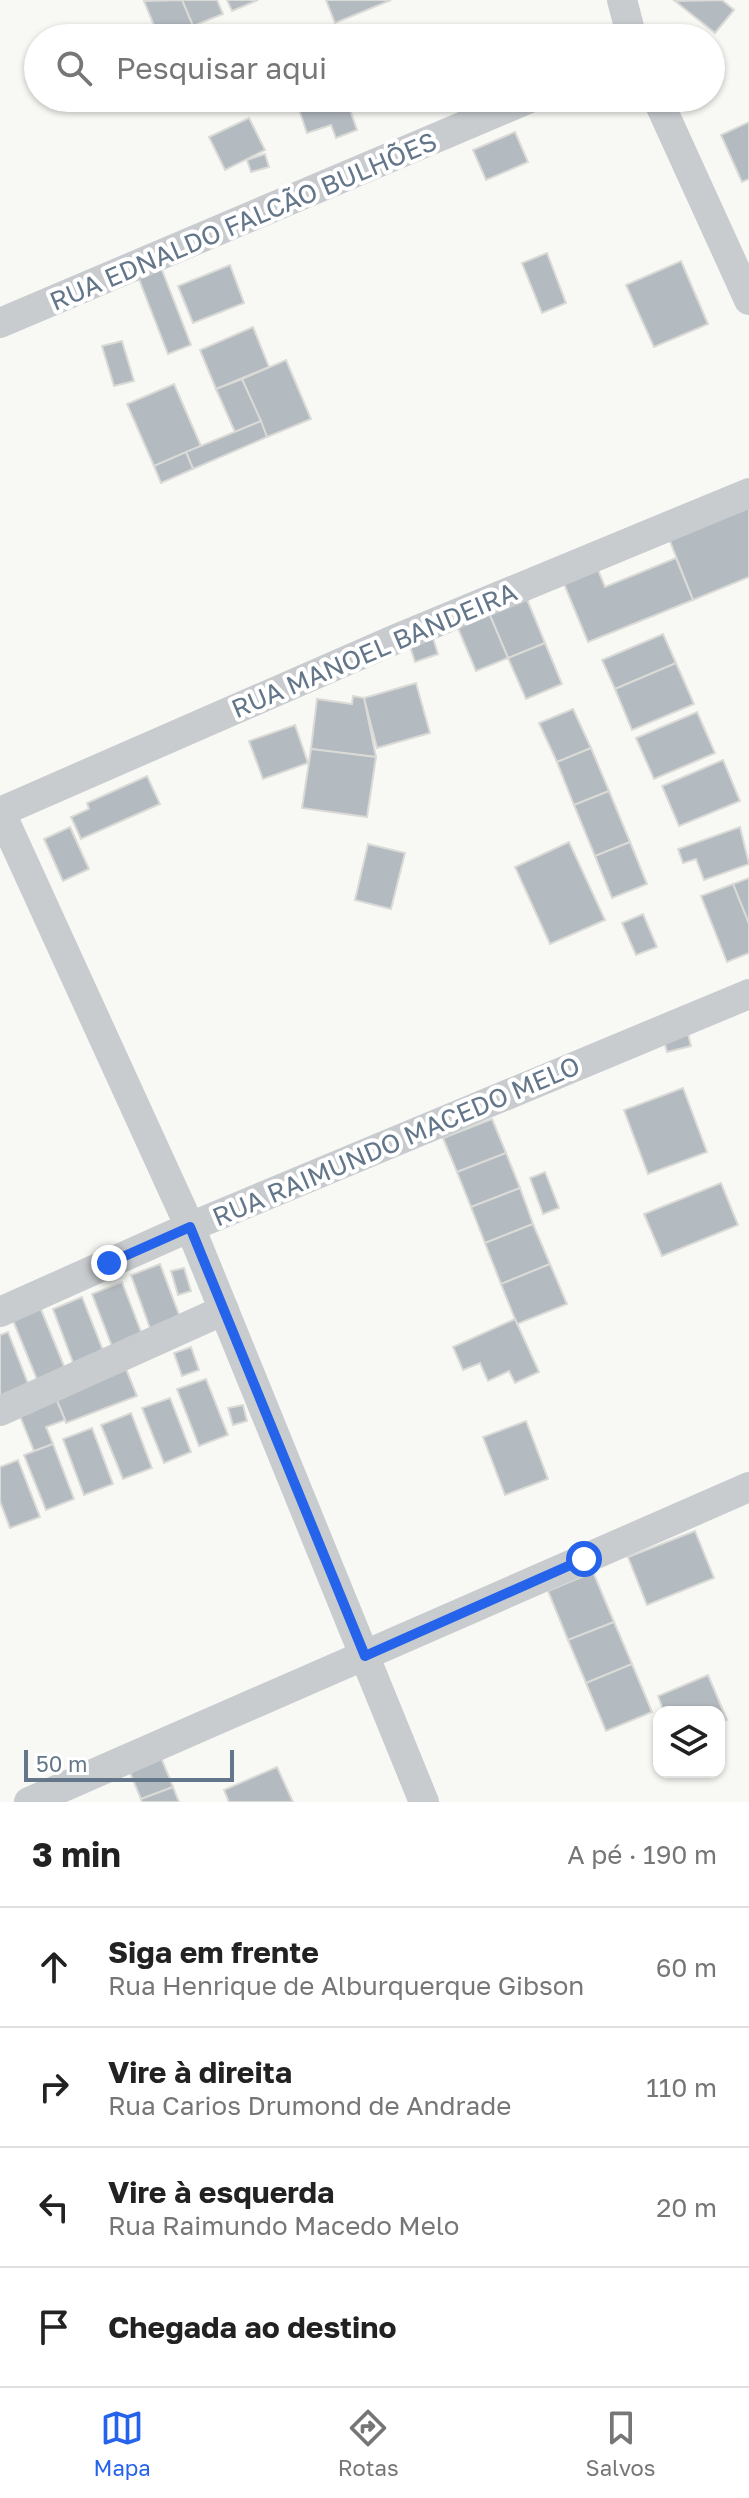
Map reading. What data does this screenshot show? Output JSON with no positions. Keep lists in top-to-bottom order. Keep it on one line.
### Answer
{"streets":{"street":["RUA EDNALDO FALCÃO BULHÕES","RUA MANOEL BANDEIRA","RUA RAIMUNDO MACEDO MELO"]},"scale_bar":"50 m","page":{"search":"Pesquisar aqui","scale":"50 m","heading":["3 min","A pé · 190 m"],"list":[["Siga em frente","Rua Henrique de Alburquerque Gibson","60 m"],["Vire à direita","Rua Carios Drumond de Andrade","110 m"],["Vire à esquerda","Rua Raimundo Macedo Melo","20 m"],"Chegada ao destino"],"nav":["Mapa","Rotas","Salvos"]}}
